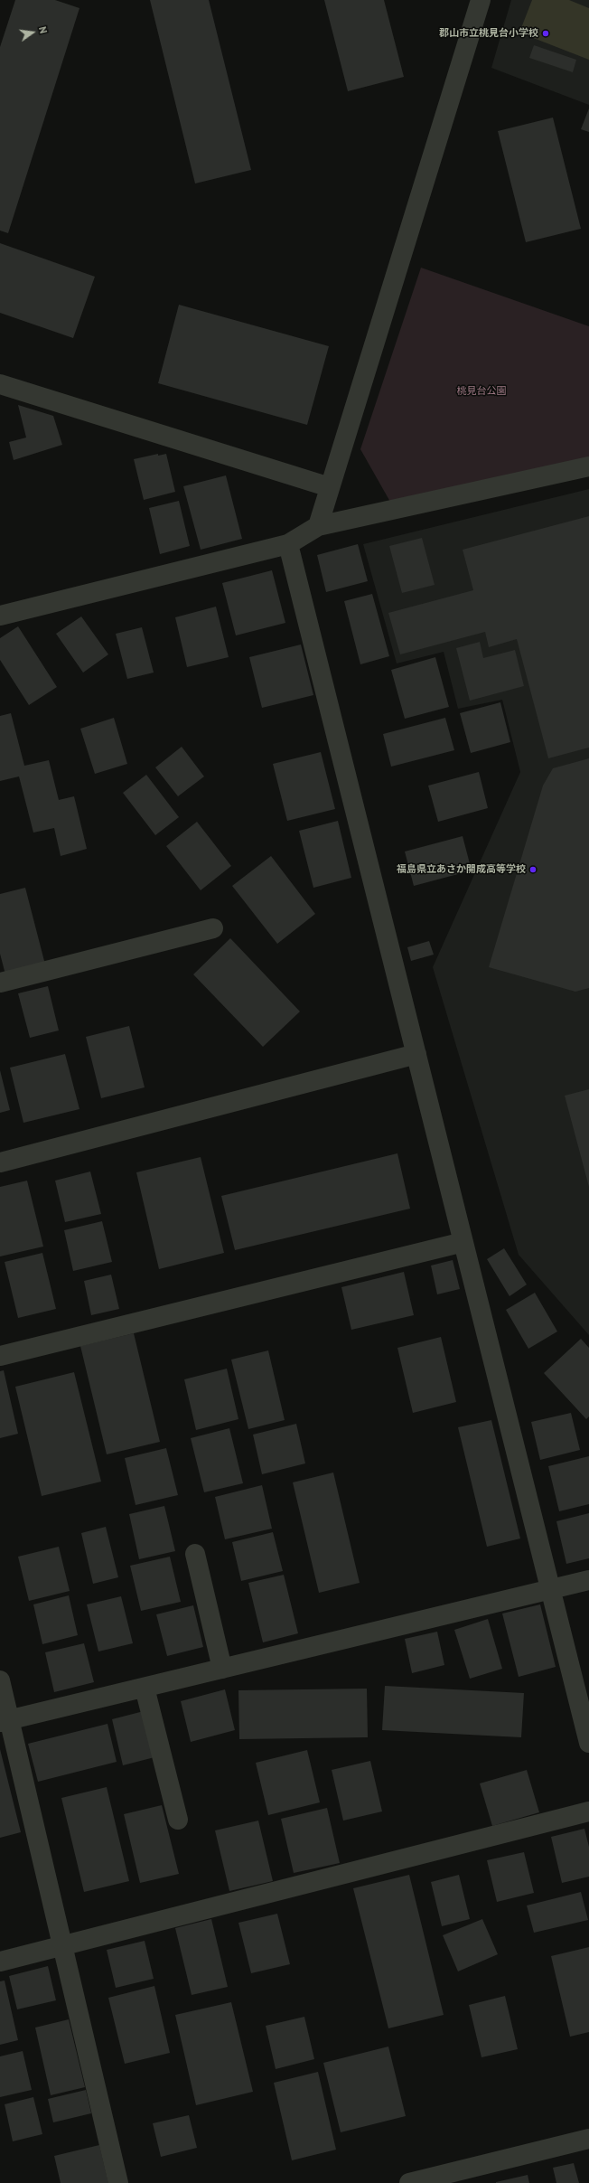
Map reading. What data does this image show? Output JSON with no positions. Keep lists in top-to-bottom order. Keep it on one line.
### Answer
{"parks":["桃見台公園"],"places":["郡山市立桃見台小学校","福島県立あさか開成高等学校"],"north":"right"}
